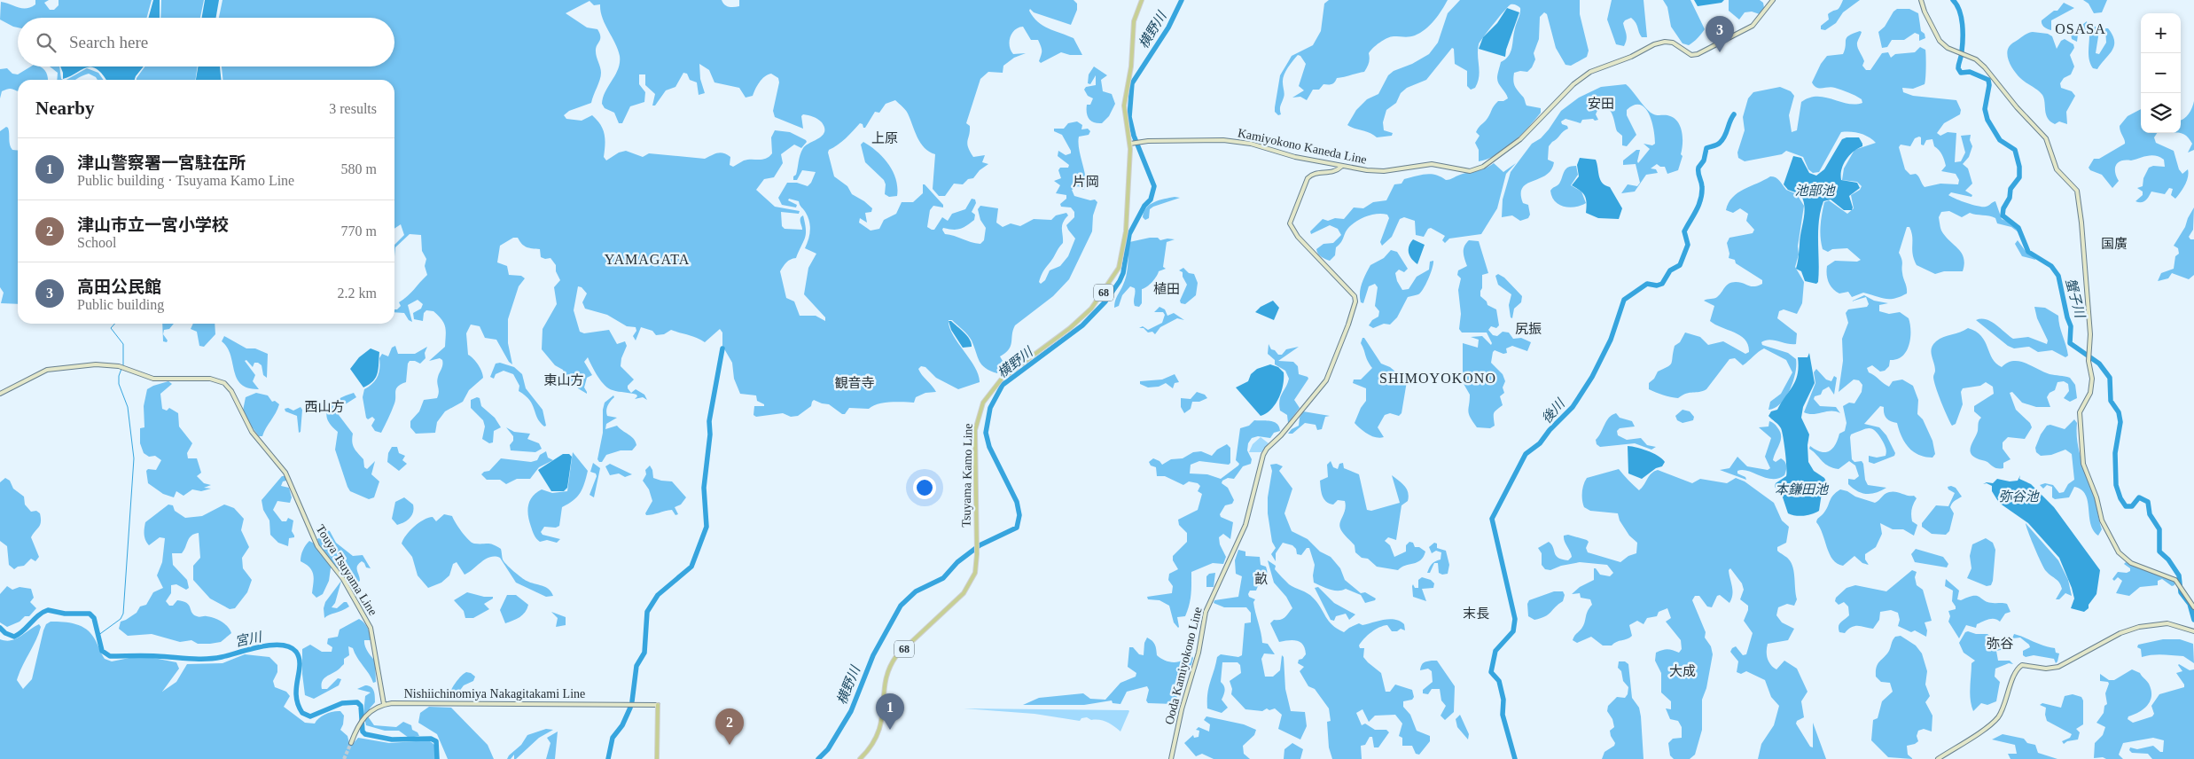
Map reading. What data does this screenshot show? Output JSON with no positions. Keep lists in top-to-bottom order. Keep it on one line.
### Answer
{"streets":{"main road":["Kamiyokono Kaneda Line","68","Tsuyama Kamo Line","Touya Tsuyama Line","Ooda Kamiyokono Line","Nishiichinomiya Nakagitakami Line"]},"crossings":[["Kamiyokono Kaneda Line","Tsuyama Kamo Line"],["Kamiyokono Kaneda Line","Ooda Kamiyokono Line"],["Touya Tsuyama Line","Nishiichinomiya Nakagitakami Line"]],"districts":["OSASA","安田","上原","片岡","国廣","YAMAGATA","植田","尻振","SHIMOYOKONO","東山方","観音寺","西山方","畝","末長","弥谷","大成"],"water":["横野川","池部池","蟹子川","後川","本鎌田池","弥谷池","宮川"],"page":{"map_buttons":["+","−"],"pins":["3","1","2"],"search":"Search here","heading":["Nearby","3 results"],"list":[{"mark":"1","name":"津山警察署一宮駐在所","note":"Public building · Tsuyama Kamo Line","value":"580 m"},{"mark":"2","name":"津山市立一宮小学校","note":"School","value":"770 m"},{"mark":"3","name":"高田公民館","note":"Public building","value":"2.2 km"}]}}
